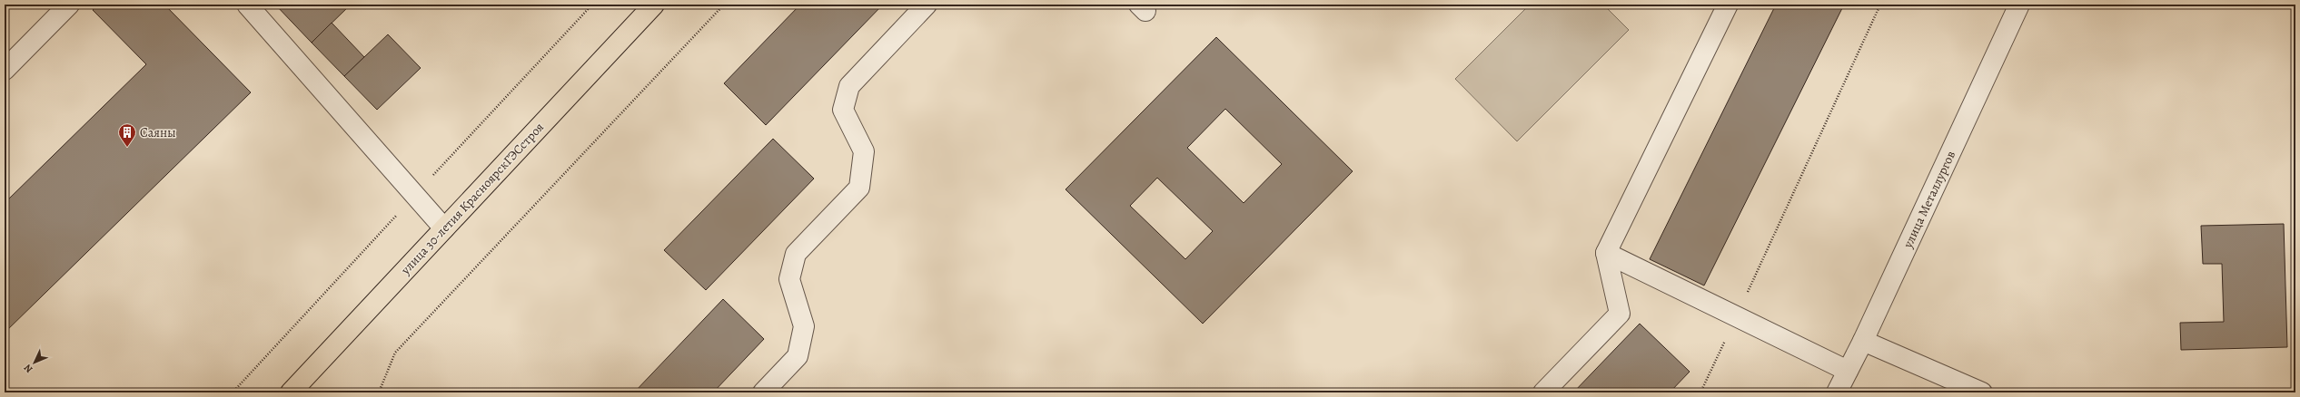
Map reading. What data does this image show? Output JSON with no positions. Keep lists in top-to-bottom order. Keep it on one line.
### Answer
{"streets":{"main road":["улица 30-летия КрасноярскГЭСстроя"],"street":["улица Металлургов"]},"places":{"building":["Саяны"]},"north":"bottom left"}
